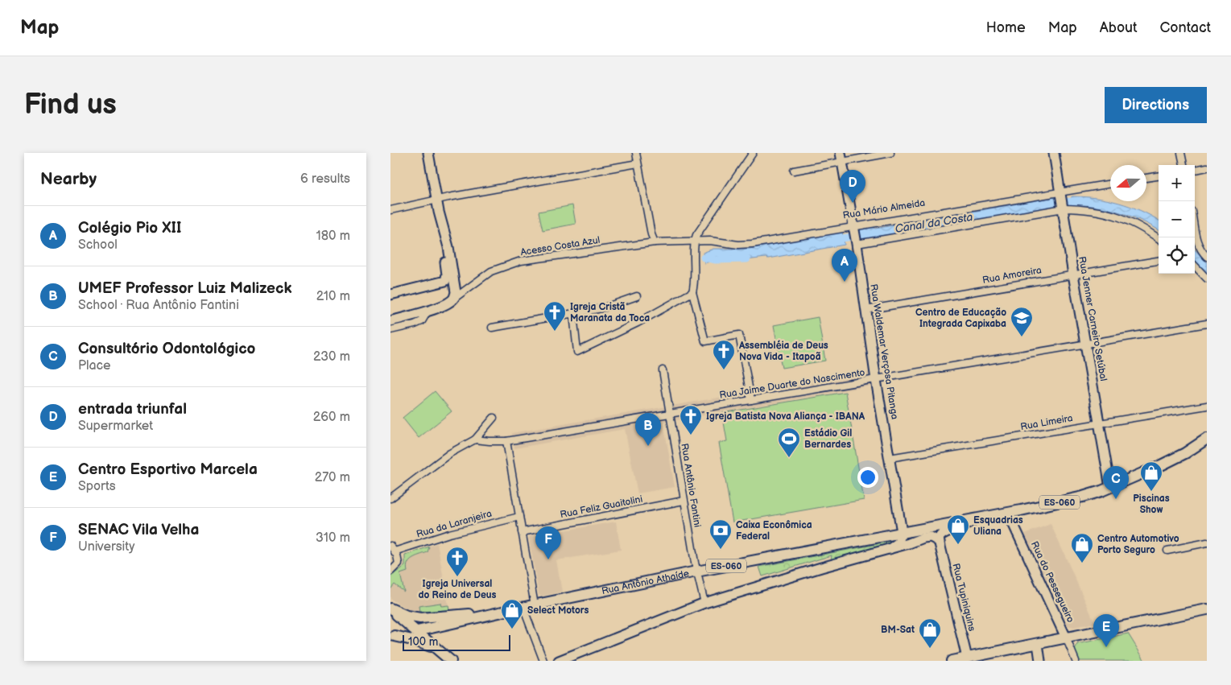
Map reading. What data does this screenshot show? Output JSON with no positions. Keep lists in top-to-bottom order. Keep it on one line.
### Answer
{"streets":{"main road":["ES-060","Rua Antônio Athaíde"],"street":["Rua Mário Almeida","Acesso Costa Azul","Rua Amoreira","Rua Jenner Carneiro Setúbal","Rua Waldemar Verçosa Pitanga","Rua Jaime Duarte do Nascimento","Rua Limeira","Rua Antônio Fantini","Rua Feliz Guaitolini","Rua da Laranjeira","Rua do Pessegueiro","Rua Tupiniquins"]},"crossings":[["Rua Mário Almeida","Acesso Costa Azul"],["Rua Mário Almeida","Rua Jenner Carneiro Setúbal"],["Rua Mário Almeida","Rua Waldemar Verçosa Pitanga"],["Rua Amoreira","Rua Jenner Carneiro Setúbal"],["Rua Amoreira","Rua Waldemar Verçosa Pitanga"],["Rua Jenner Carneiro Setúbal","Rua Jaime Duarte do Nascimento"],["Rua Jenner Carneiro Setúbal","Rua Limeira"],["Rua Jenner Carneiro Setúbal","ES-060"],["Rua Waldemar Verçosa Pitanga","Rua Jaime Duarte do Nascimento"],["Rua Waldemar Verçosa Pitanga","Rua Limeira"],["Rua Waldemar Verçosa Pitanga","ES-060"],["Rua Waldemar Verçosa Pitanga","Rua Antônio Athaíde"],["Rua Jaime Duarte do Nascimento","Rua Antônio Fantini"],["Rua Antônio Fantini","Rua Feliz Guaitolini"],["Rua Antônio Fantini","Rua Antônio Athaíde"],["ES-060","Rua Antônio Athaíde"],["ES-060","Rua do Pessegueiro"]],"water":["Canal da Costa"],"places":{"church":["Igreja Cristã Maranata da Toca","Assembléia de Deus Nova Vida - Itapoã","Igreja Batista Nova Aliança - IBANA","Igreja Universal do Reino de Deus"],"school or university":["Centro de Educação Integrada Capixaba"],"sports":["Estádio Gil Bernardes"],"shop":["Piscinas Show","Esquadrias Uliana","Centro Automotivo Porto Seguro","Select Motors","BM-Sat"],"bank":["Caixa Econômica Federal"]},"scale_bar":"100 m","north":"left","page":{"header":"Map","nav":["Home","Map","About","Contact"],"buttons":"Directions","title":"Find us","heading":["Nearby","6 results"],"map_buttons":["+","−"],"pins":["D","A","B","C","F","E"],"list":[{"mark":"A","name":"Colégio Pio XII","note":"School","value":"180 m"},{"mark":"B","name":"UMEF Professor Luiz Malizeck","note":"School · Rua Antônio Fantini","value":"210 m"},{"mark":"C","name":"Consultório Odontológico","note":"Place","value":"230 m"},{"mark":"D","name":"entrada triunfal","note":"Supermarket","value":"260 m"},{"mark":"E","name":"Centro Esportivo Marcela","note":"Sports","value":"270 m"},{"mark":"F","name":"SENAC Vila Velha","note":"University","value":"310 m"}],"scale":"100 m"}}
